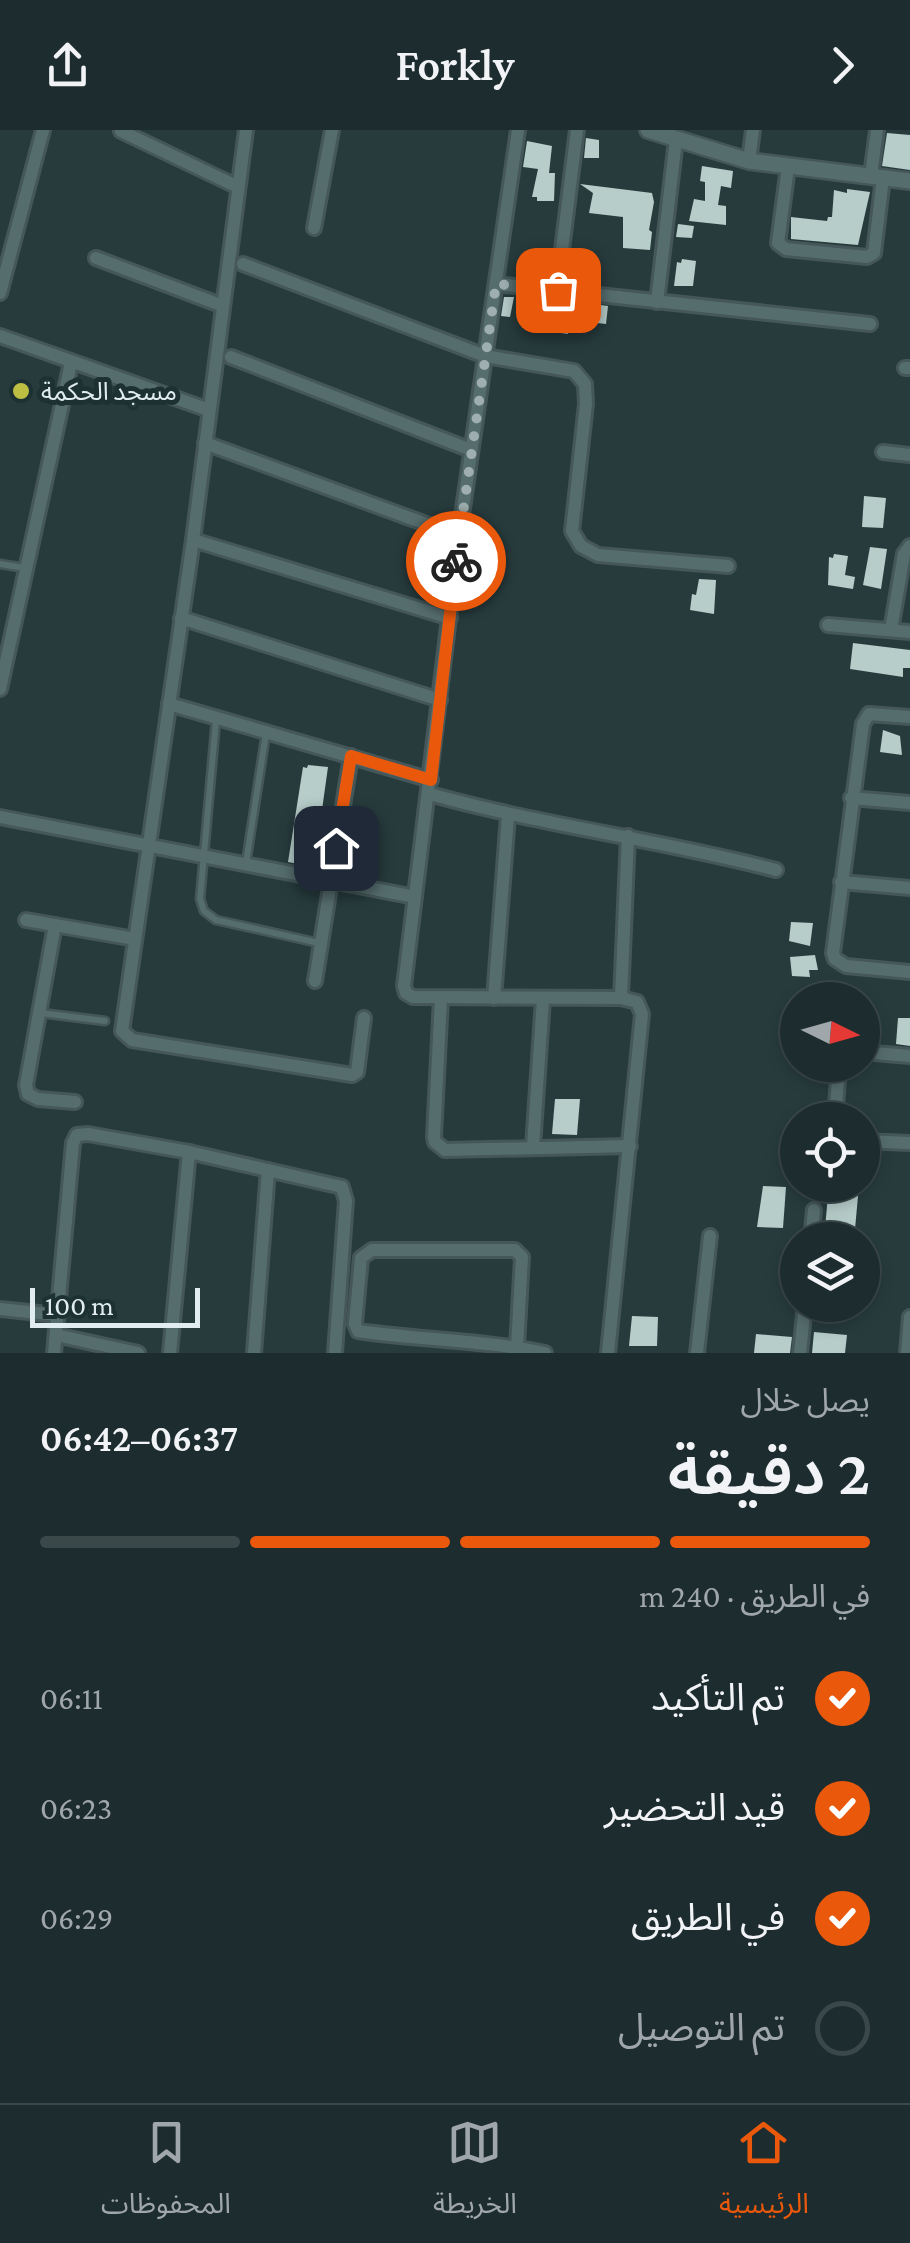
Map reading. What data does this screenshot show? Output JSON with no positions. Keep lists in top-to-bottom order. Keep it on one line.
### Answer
{"places":["مسجد الحكمة"],"scale_bar":"100 m","north":"right","page":{"header":"Forkly","scale":"100 m","heading":["2 دقيقة","يصل خلال","06:37–06:42"],"bar":"في الطريق · 240 m","list":[["تم التأكيد","06:11"],["قيد التحضير","06:23"],["في الطريق","06:29"],"تم التوصيل"],"tabs":["الرئيسية","الخريطة","المحفوظات"]}}
